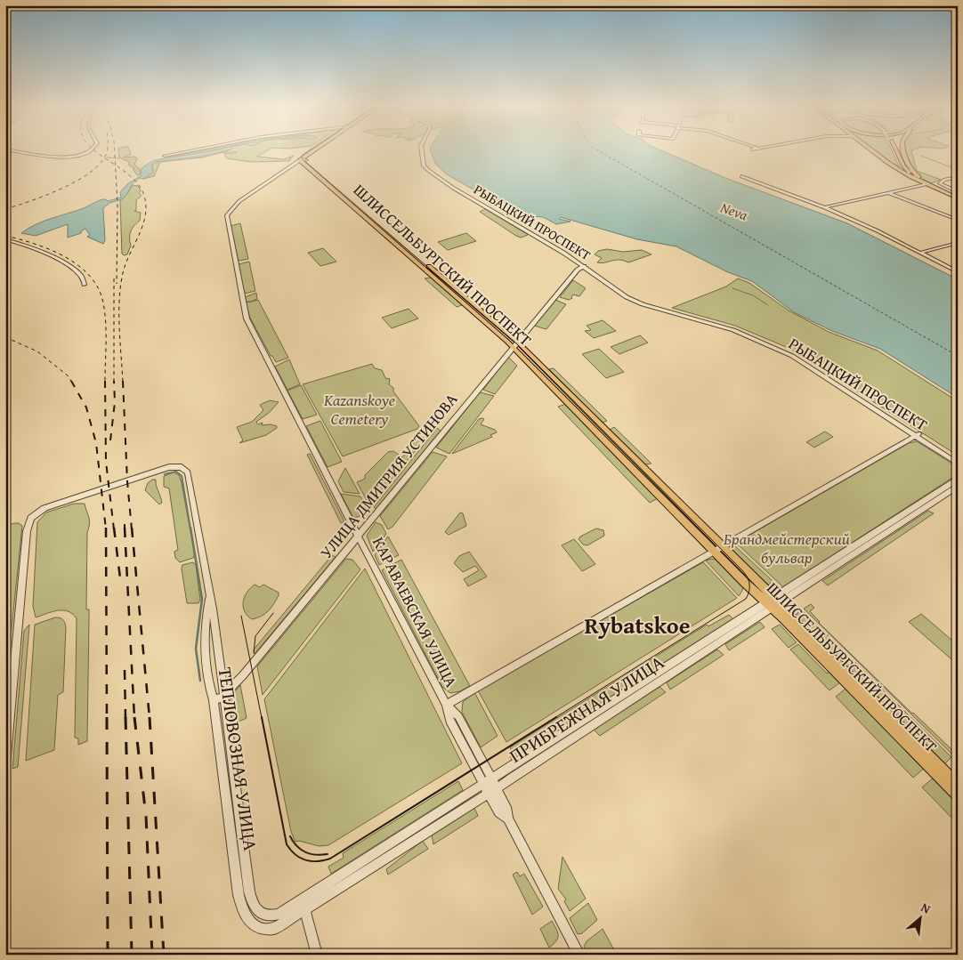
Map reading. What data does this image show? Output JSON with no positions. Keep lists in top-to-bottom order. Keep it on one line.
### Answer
{"streets":{"main road":["ШЛИССЕЛЬБУРГСКИЙ ПРОСПЕКТ"],"street":["РЫБАЦКИЙ ПРОСПЕКТ","УЛИЦА ДМИТРИЯ УСТИНОВА","КАРАВАЕВСКАЯ УЛИЦА","ПРИБРЕЖНАЯ УЛИЦА","ТЕПЛОВОЗНАЯ УЛИЦА"]},"crossings":[["РЫБАЦКИЙ ПРОСПЕКТ","УЛИЦА ДМИТРИЯ УСТИНОВА"],["ШЛИССЕЛЬБУРГСКИЙ ПРОСПЕКТ","УЛИЦА ДМИТРИЯ УСТИНОВА"],["ШЛИССЕЛЬБУРГСКИЙ ПРОСПЕКТ","КАРАВАЕВСКАЯ УЛИЦА"],["ШЛИССЕЛЬБУРГСКИЙ ПРОСПЕКТ","ПРИБРЕЖНАЯ УЛИЦА"],["УЛИЦА ДМИТРИЯ УСТИНОВА","КАРАВАЕВСКАЯ УЛИЦА"],["УЛИЦА ДМИТРИЯ УСТИНОВА","ТЕПЛОВОЗНАЯ УЛИЦА"],["КАРАВАЕВСКАЯ УЛИЦА","ПРИБРЕЖНАЯ УЛИЦА"],["ПРИБРЕЖНАЯ УЛИЦА","ТЕПЛОВОЗНАЯ УЛИЦА"]],"districts":["Rybatskoe"],"water":["Neva"],"parks":["Kazanskoye Cemetery","Брандмейстерский бульвар"],"north":"top right"}
